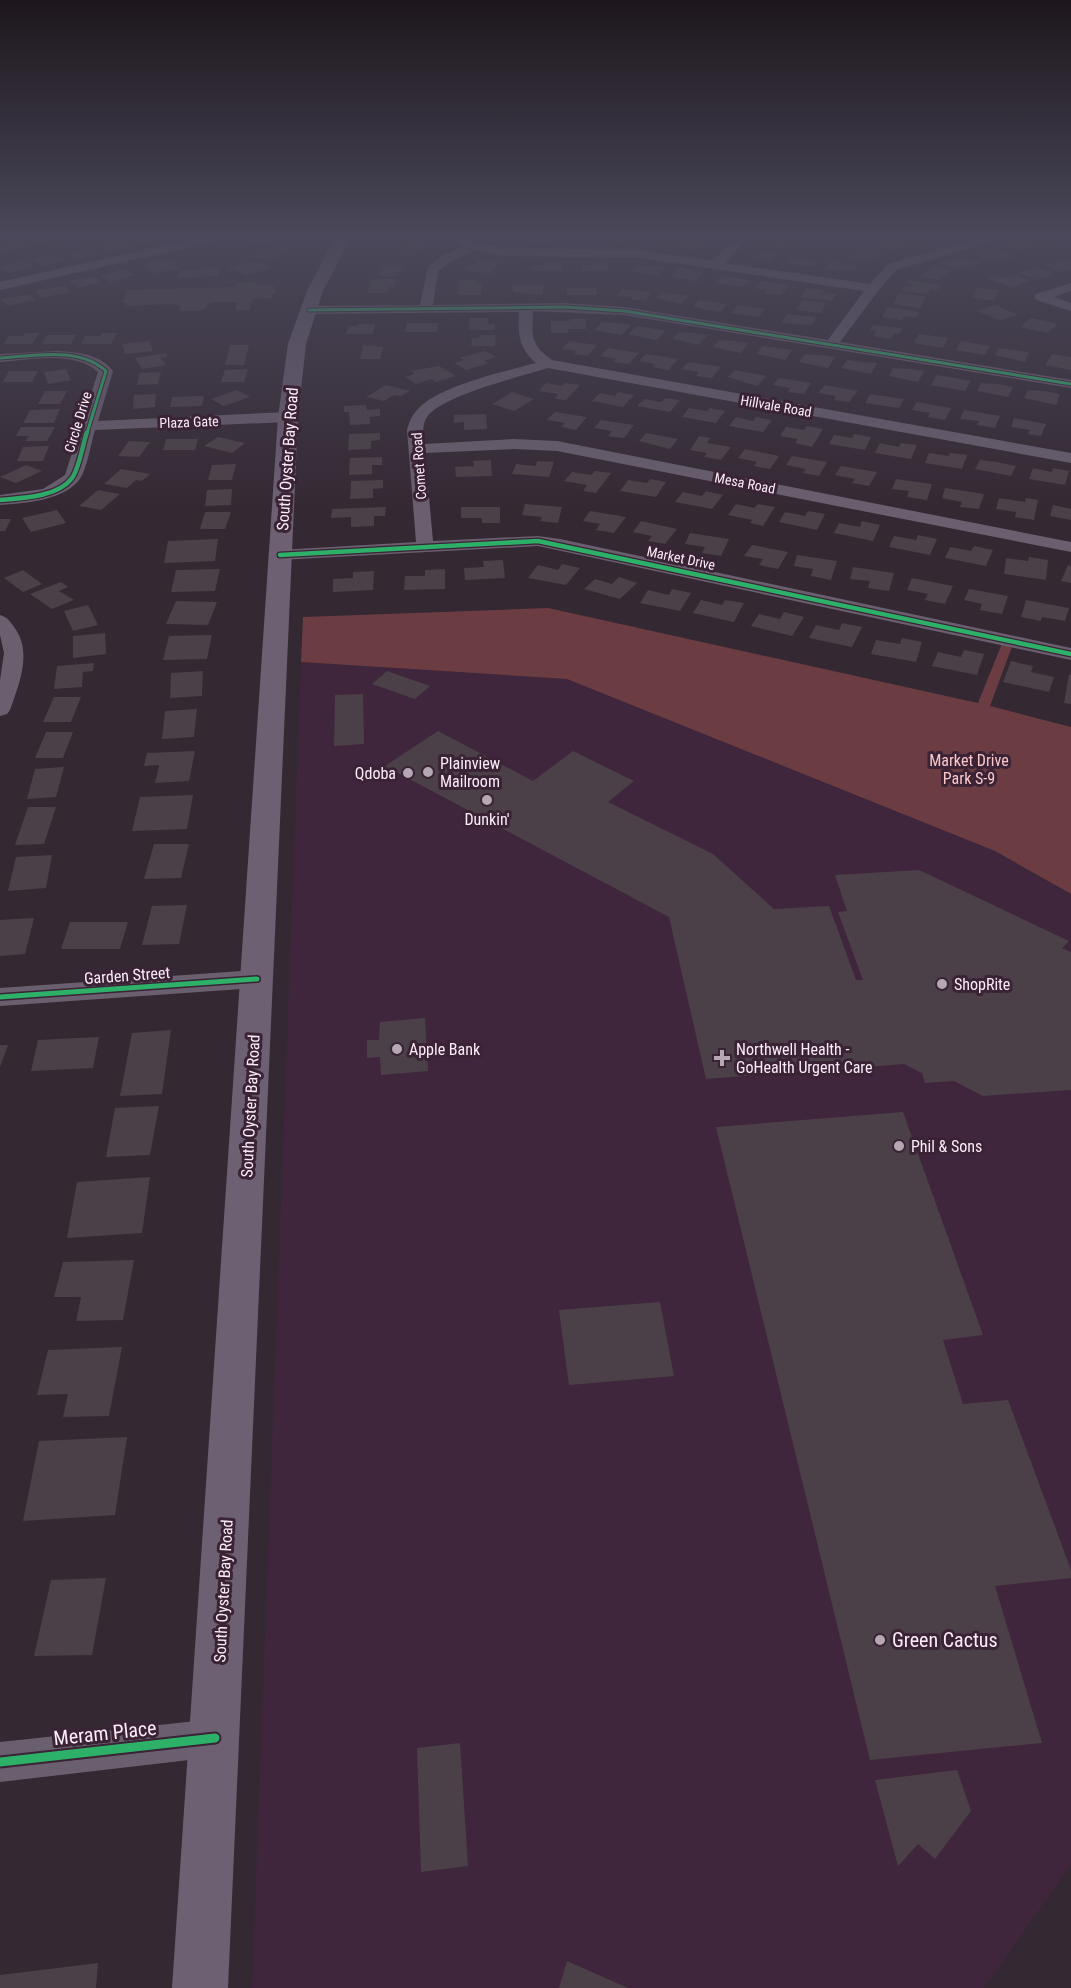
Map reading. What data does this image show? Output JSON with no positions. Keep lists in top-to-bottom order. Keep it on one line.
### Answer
{"streets":{"main road":["South Oyster Bay Road"],"street":["Hillvale Road","Circle Drive","Plaza Gate","Comet Road","Mesa Road","Market Drive","Garden Street","Meram Place"]},"crossings":[["Hillvale Road","Comet Road"],["Circle Drive","Plaza Gate"],["Plaza Gate","South Oyster Bay Road"],["South Oyster Bay Road","Market Drive"],["South Oyster Bay Road","Garden Street"],["South Oyster Bay Road","Meram Place"],["Comet Road","Mesa Road"],["Comet Road","Market Drive"]],"parks":["Market Drive Park S-9"],"places":{"other":["Plainview Mailroom","Qdoba","Dunkin'","ShopRite","Apple Bank","Phil & Sons","Green Cactus"],"health":["Northwell Health - GoHealth Urgent Care"]}}
